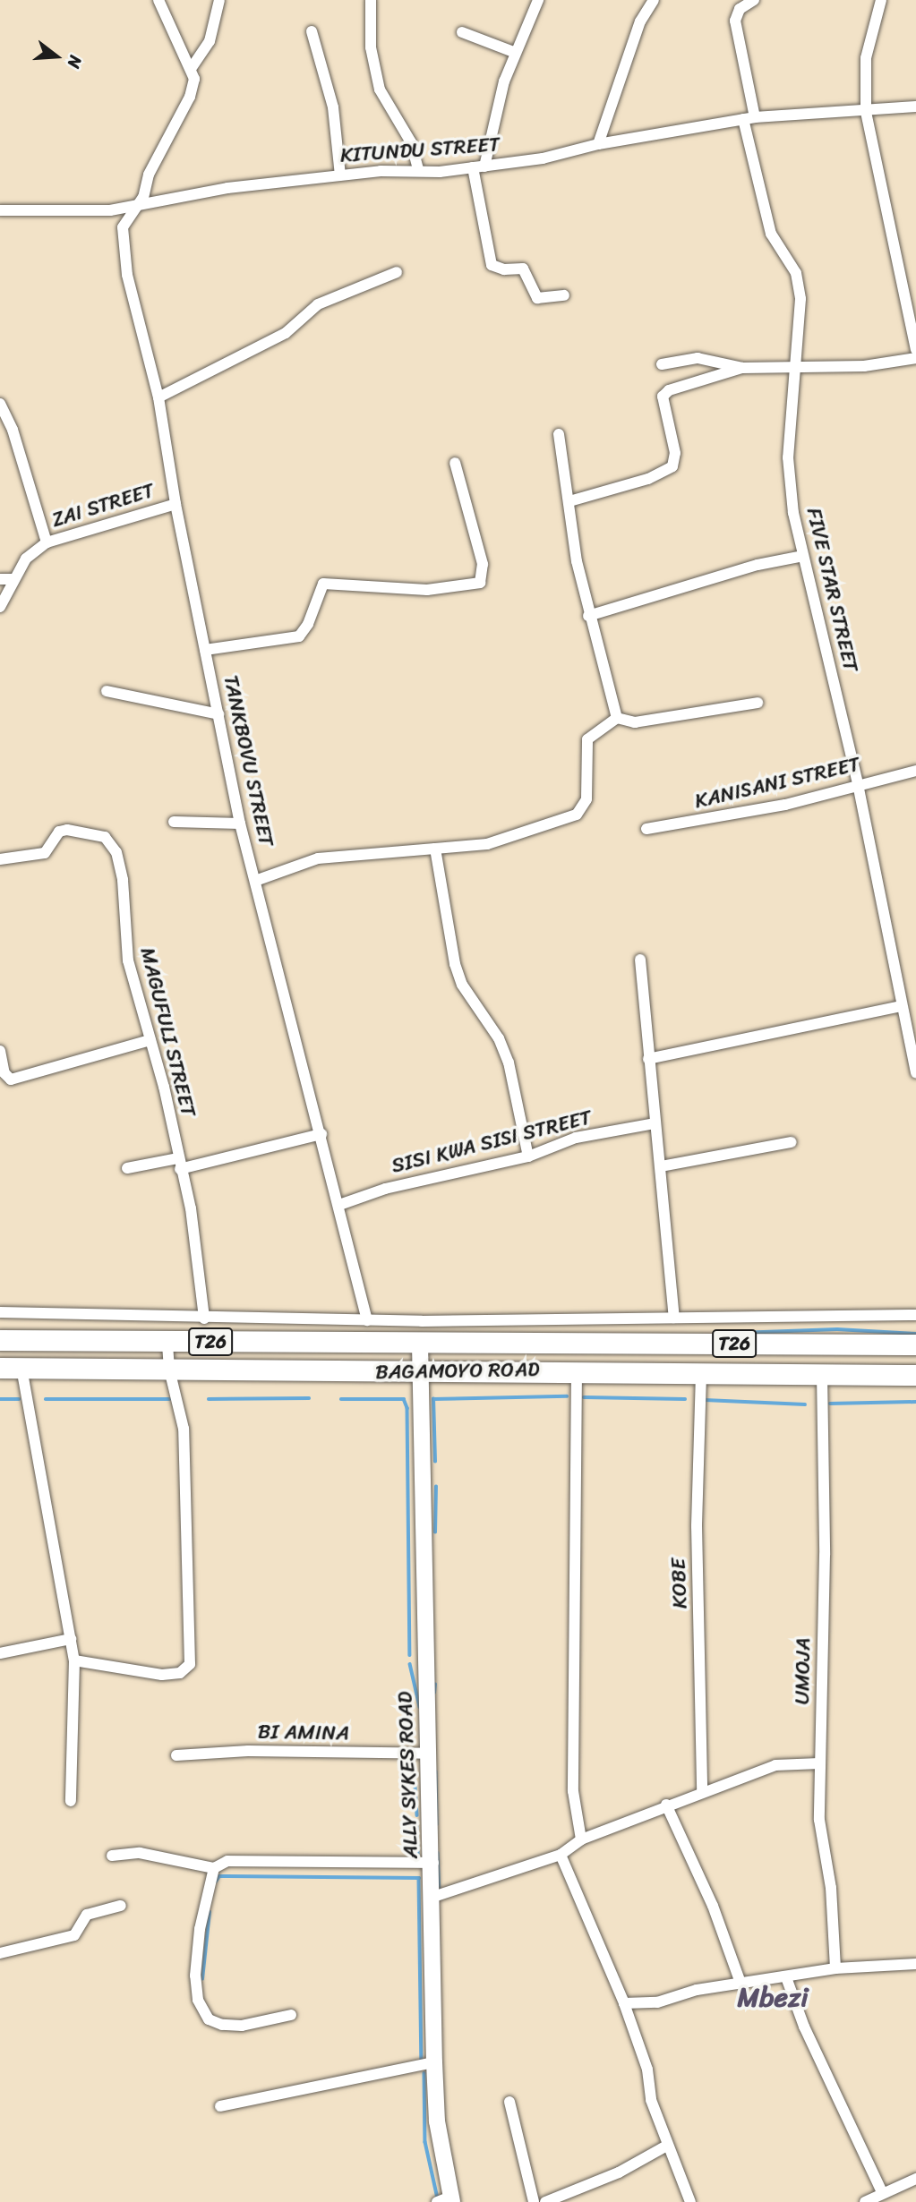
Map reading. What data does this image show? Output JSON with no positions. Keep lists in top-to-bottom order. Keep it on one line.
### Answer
{"streets":{"highway":["T26","BAGAMOYO ROAD"],"main road":["ALLY SYKES ROAD"],"street":["KITUNDU STREET","ZAI STREET","FIVE STAR STREET","TANKBOVU STREET","KANISANI STREET","MAGUFULI STREET","SISI KWA SISI STREET","KOBE","UMOJA","BI AMINA"]},"crossings":[["KITUNDU STREET","FIVE STAR STREET"],["KITUNDU STREET","TANKBOVU STREET"],["ZAI STREET","TANKBOVU STREET"],["FIVE STAR STREET","KANISANI STREET"],["TANKBOVU STREET","SISI KWA SISI STREET"],["BAGAMOYO ROAD","KOBE"],["BAGAMOYO ROAD","UMOJA"],["BAGAMOYO ROAD","ALLY SYKES ROAD"],["BI AMINA","ALLY SYKES ROAD"]],"districts":["Mbezi"],"north":"right"}
